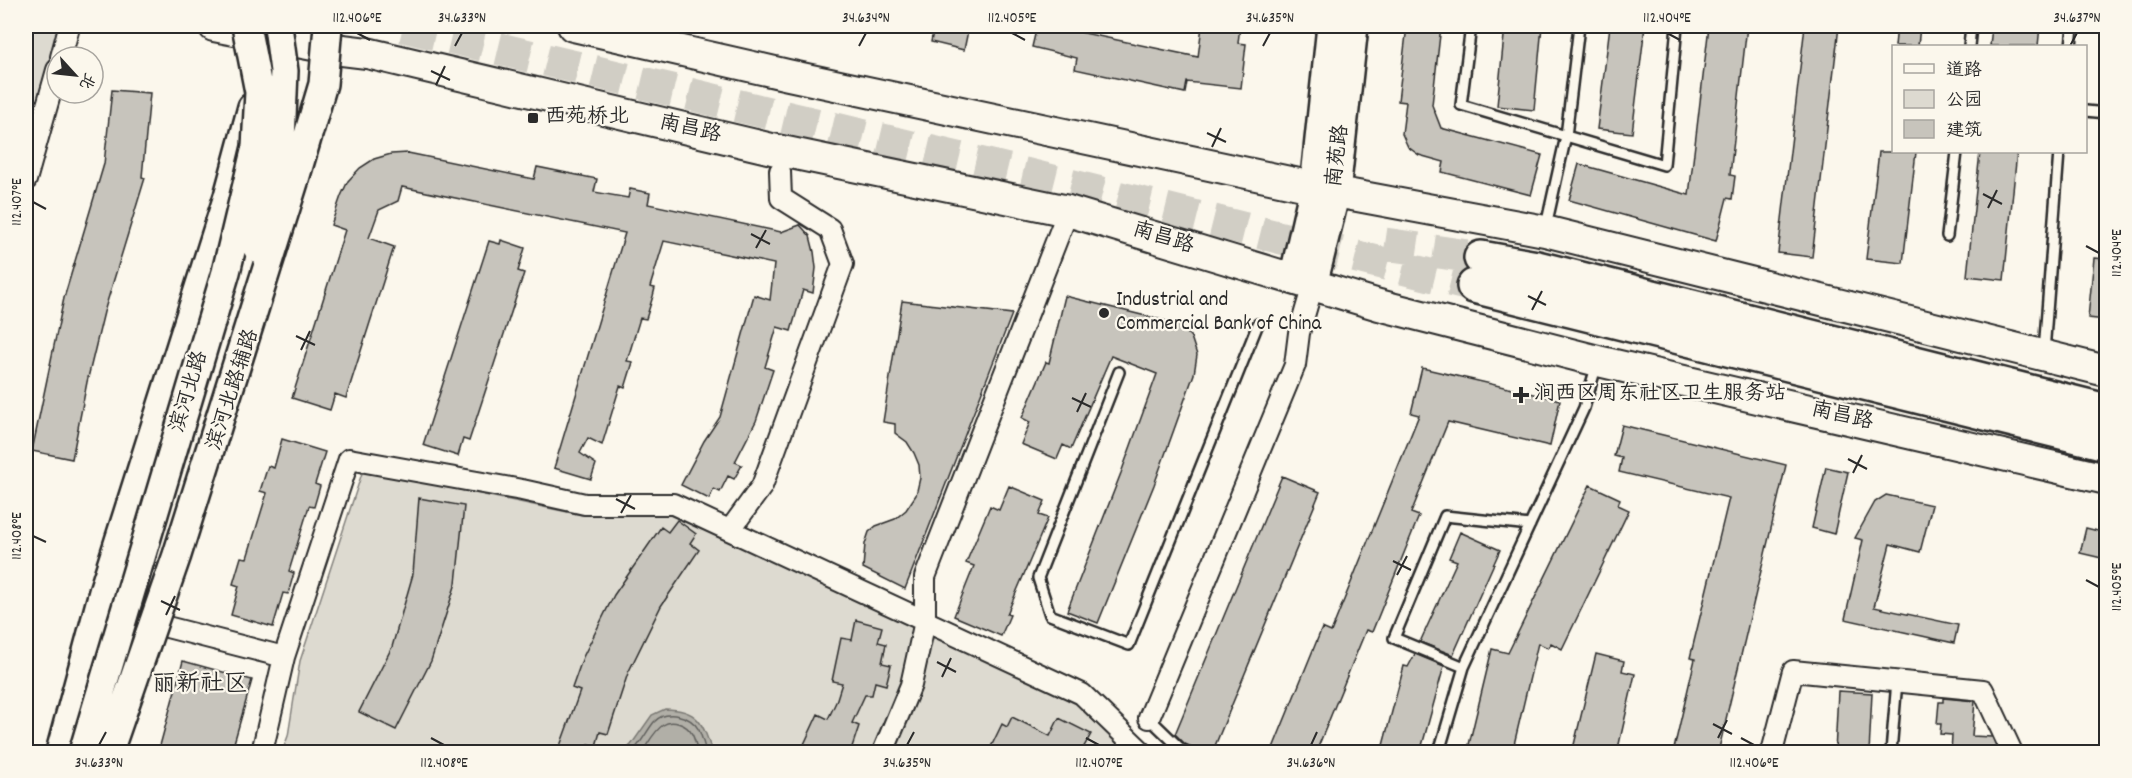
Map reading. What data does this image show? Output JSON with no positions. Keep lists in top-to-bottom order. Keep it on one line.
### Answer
{"streets":{"highway":["南昌路"],"main road":["南苑路","滨河北路辅路","滨河北路"]},"crossings":[["南昌路","南苑路"],["南昌路","滨河北路辅路"],["南昌路","滨河北路"],["滨河北路辅路","滨河北路"]],"districts":["丽新社区"],"places":{"transit":["西苑桥北"],"other":["Industrial and Commercial Bank of China"],"health":["涧西区周东社区卫生服务站"]},"legend":["道路","公园","建筑"],"north":"bottom right","coordinates":["112.406°E","34.633°N","34.634°N","112.405°E","34.635°N","112.404°E","34.637°N","112.407°E","112.408°E","34.636°N"]}
